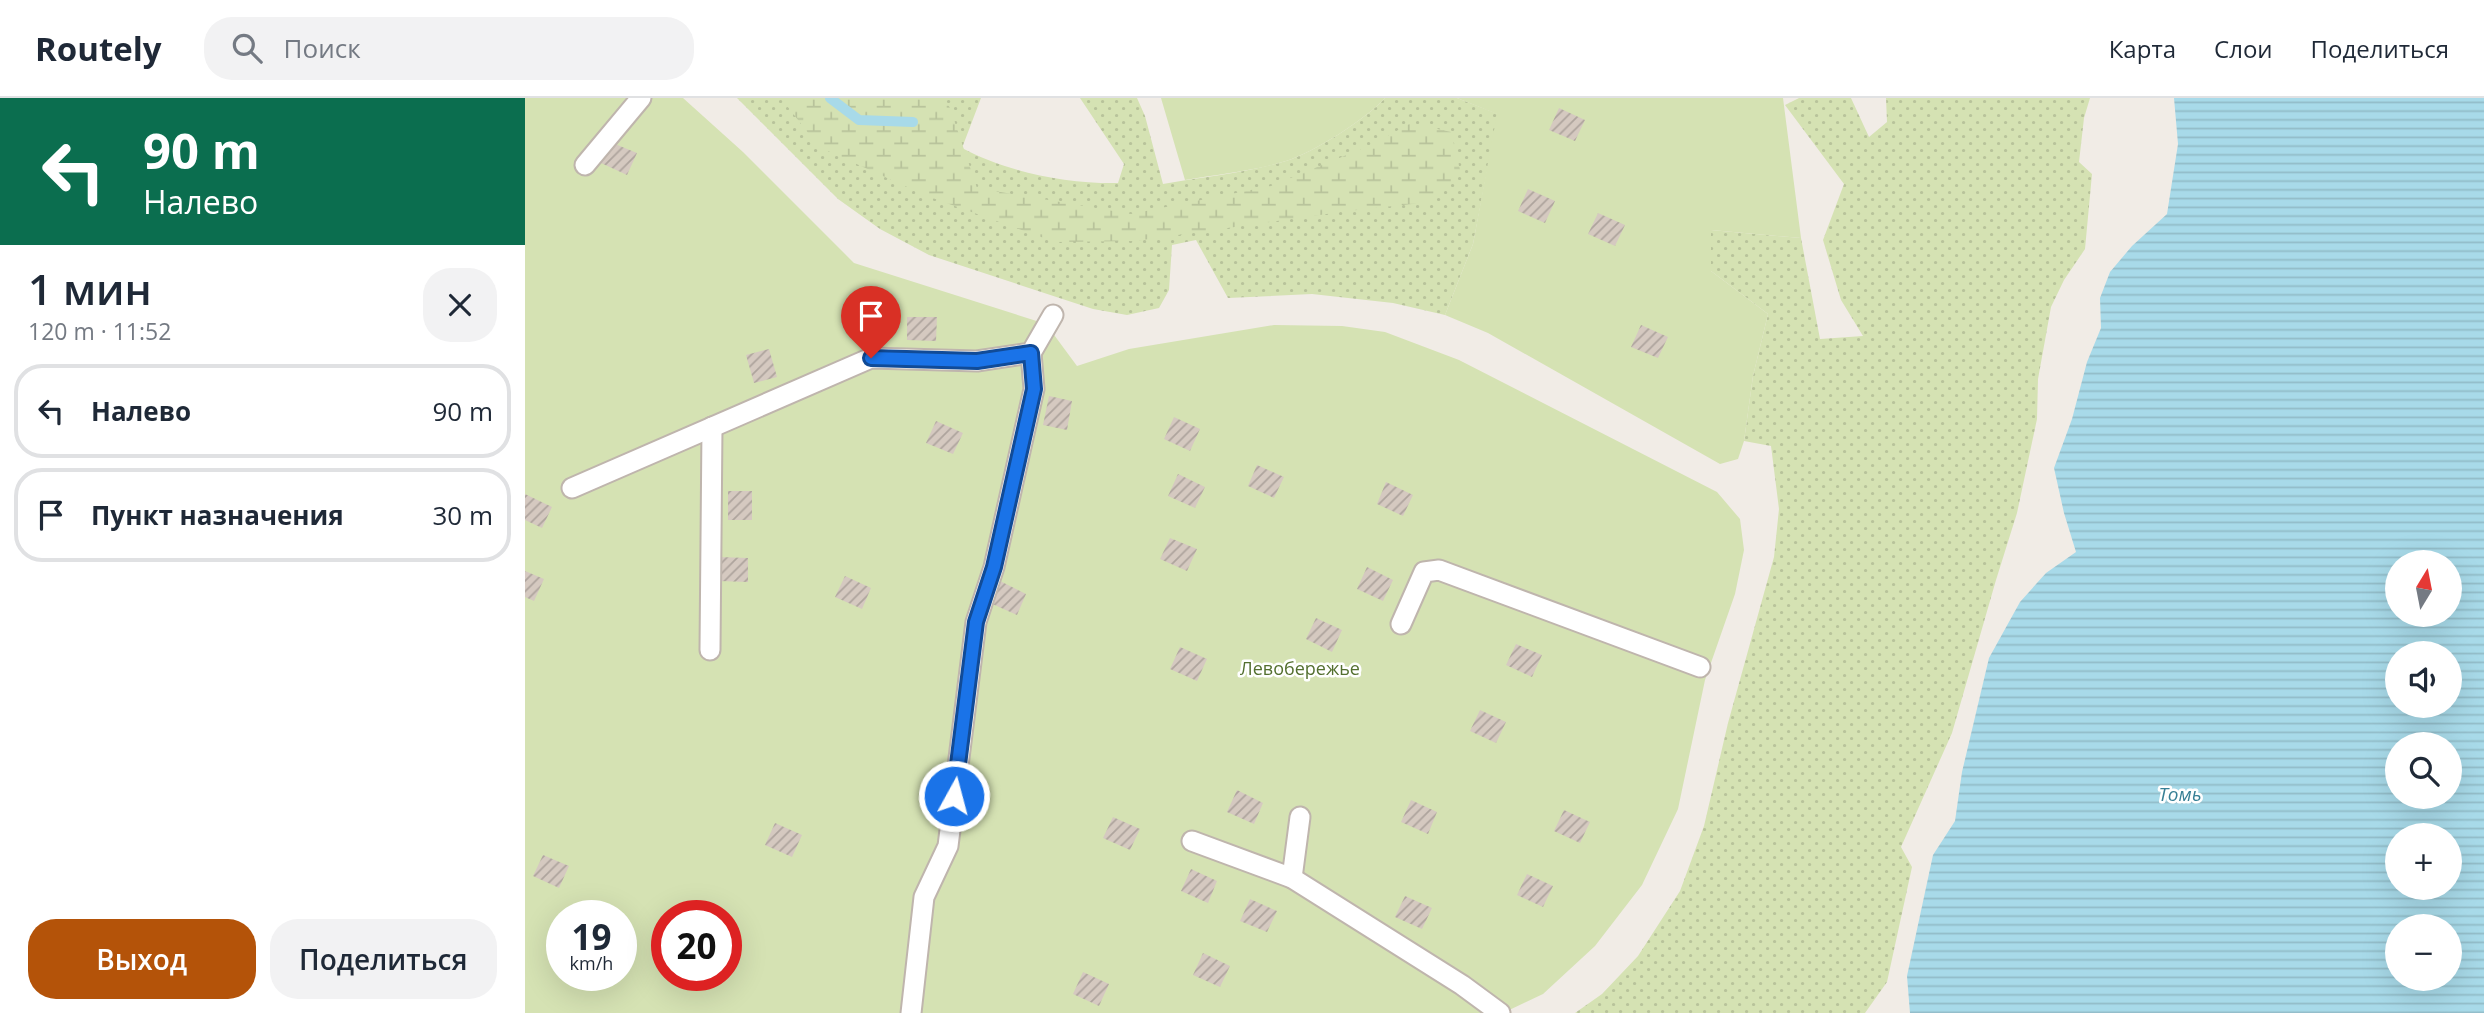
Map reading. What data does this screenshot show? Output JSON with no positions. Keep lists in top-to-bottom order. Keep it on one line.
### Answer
{"water":["Томь"],"parks":["Левобережье"],"north":"top","page":{"header":"Routely","search":"Поиск","nav":["Карта","Слои","Поделиться"],"turn":["90 m","Налево"],"heading":["1 мин","120 m · 11:52"],"list":[{"name":"Налево","value":"90 m"},{"name":"Пункт назначения","value":"30 m"}],"map_buttons":["+","−"],"speed":"19 km/h","limit":"20","buttons":["Выход","Поделиться"]}}
